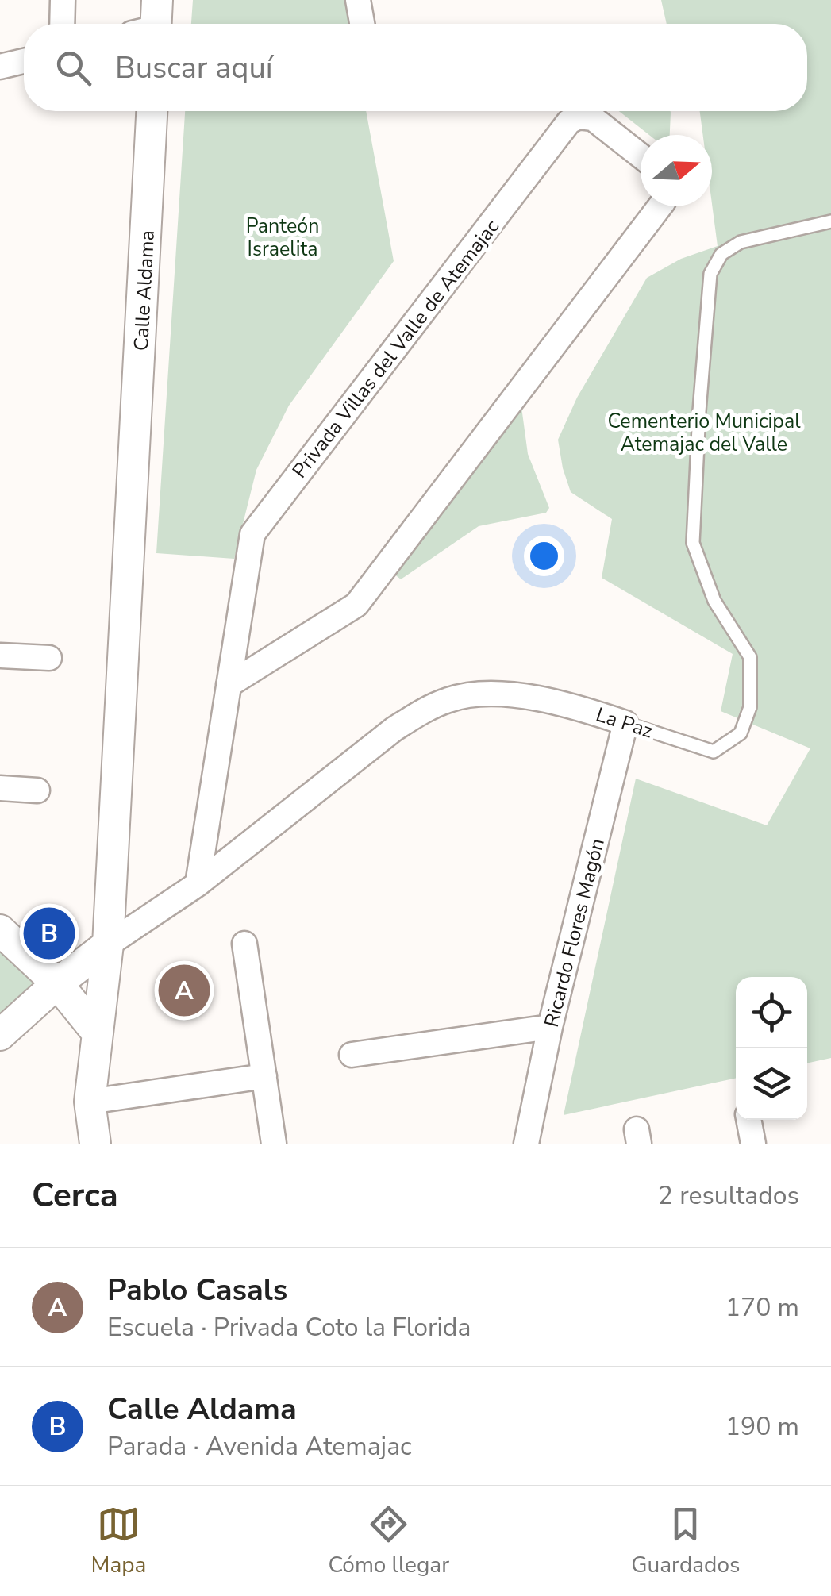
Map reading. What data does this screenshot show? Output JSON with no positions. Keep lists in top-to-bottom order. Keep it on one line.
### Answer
{"streets":{"street":["Calle Aldama","Privada Villas del Valle de Atemajac","La Paz","Ricardo Flores Magón"]},"crossings":[["Calle Aldama","La Paz"],["Privada Villas del Valle de Atemajac","La Paz"],["La Paz","Ricardo Flores Magón"]],"parks":["Panteón Israelita","Cementerio Municipal Atemajac del Valle"],"north":"right","page":{"search":"Buscar aquí","pins":["B","A"],"heading":["Cerca","2 resultados"],"list":[{"mark":"A","name":"Pablo Casals","note":"Escuela · Privada Coto la Florida","value":"170 m"},{"mark":"B","name":"Calle Aldama","note":"Parada · Avenida Atemajac","value":"190 m"}],"nav":["Mapa","Cómo llegar","Guardados"]}}
